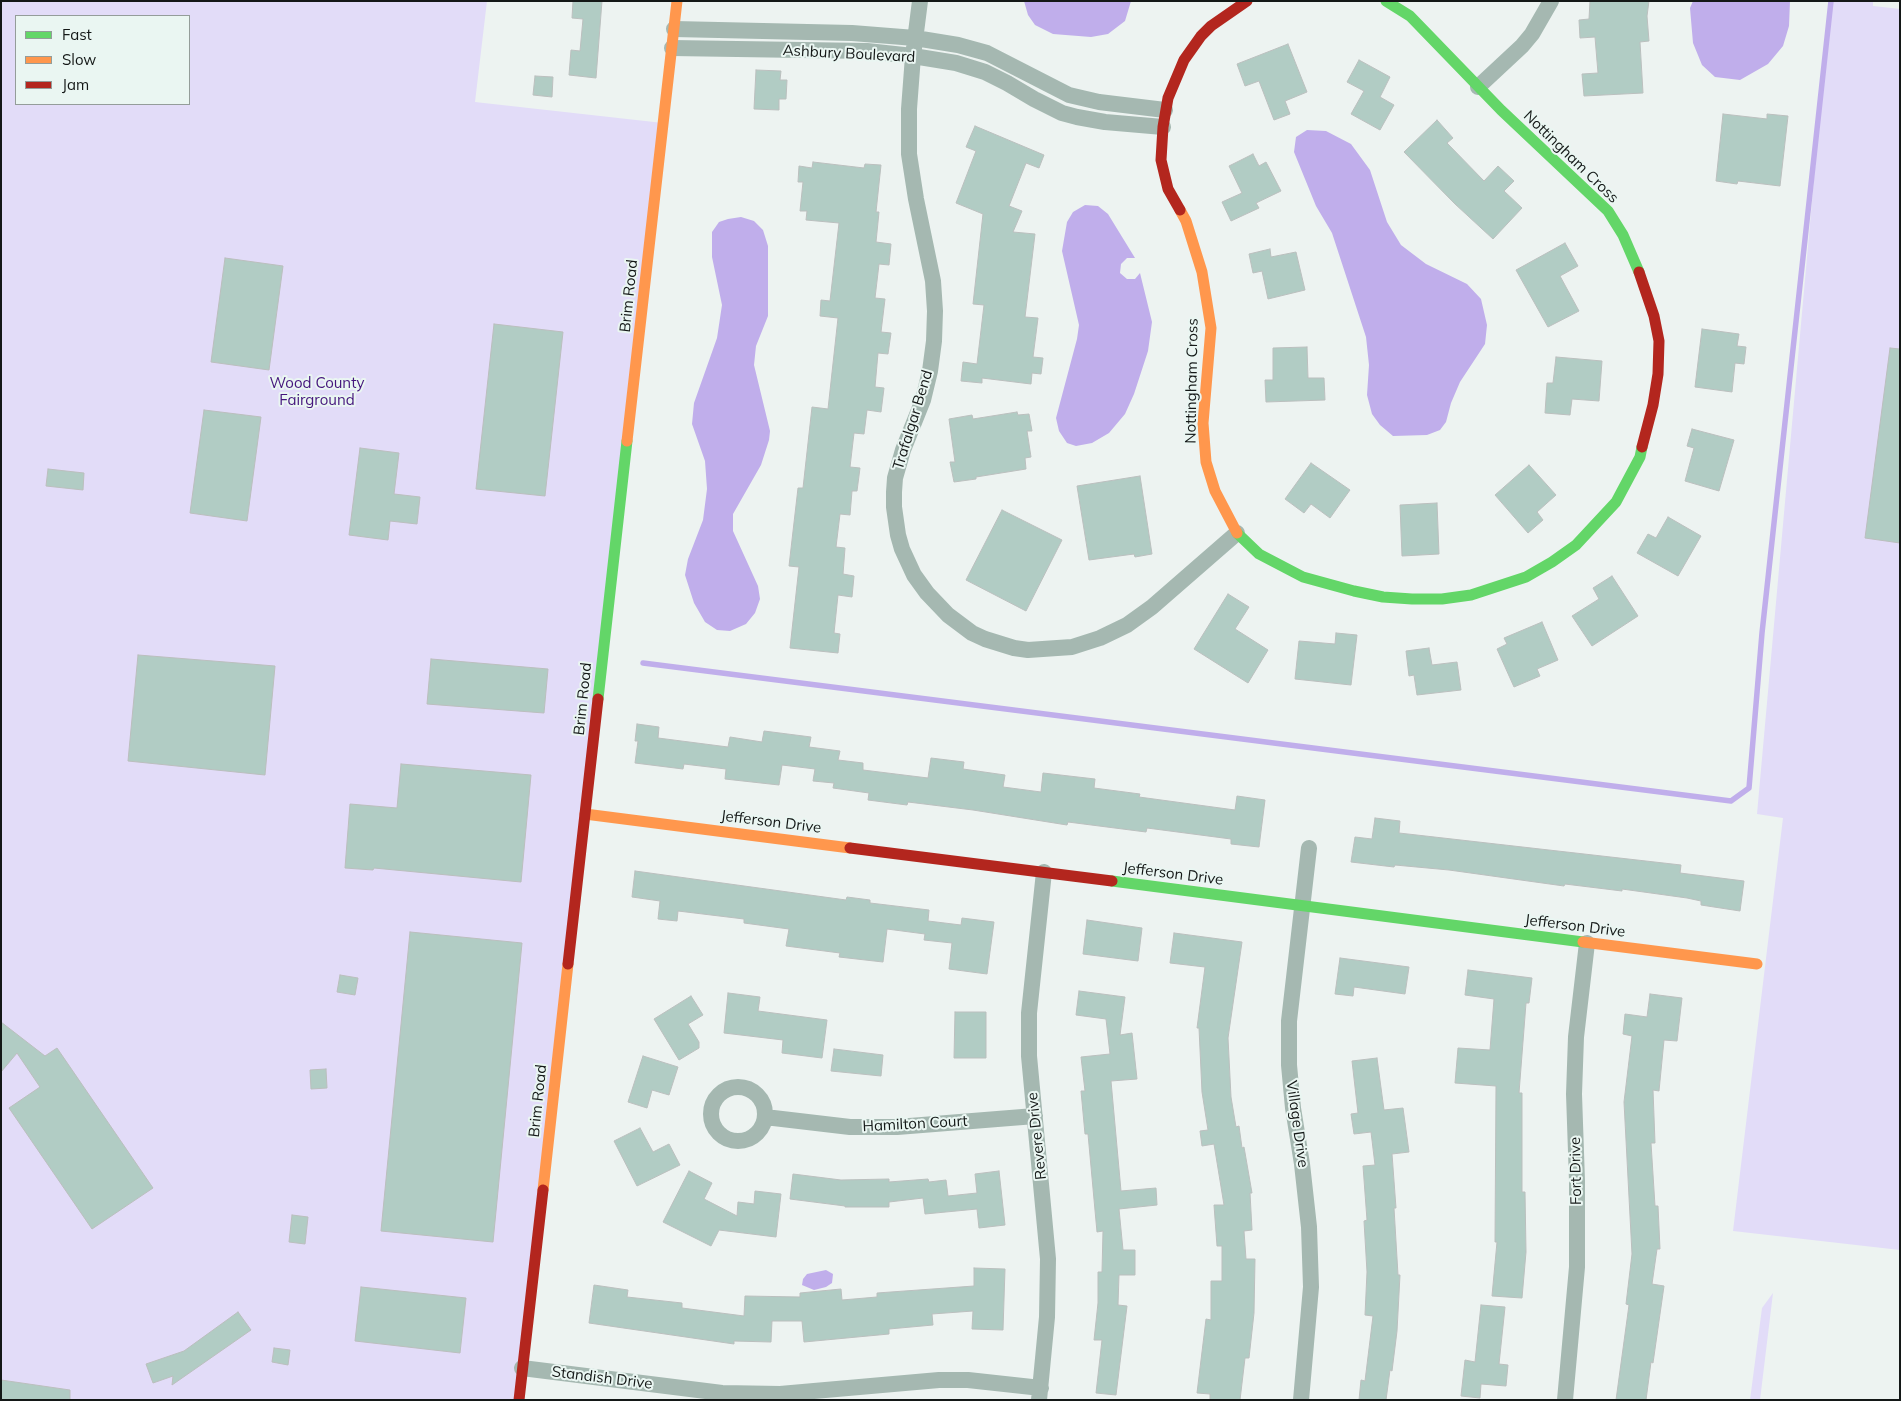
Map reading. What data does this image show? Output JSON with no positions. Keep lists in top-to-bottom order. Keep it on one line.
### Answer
{"streets":{"street":["Ashbury Boulevard","Nottingham Cross","Brim Road","Trafalgar Bend","Jefferson Drive","Hamilton Court","Village Drive","Revere Drive","Fort Drive","Standish Drive"]},"crossings":[["Ashbury Boulevard","Nottingham Cross"],["Ashbury Boulevard","Brim Road"],["Ashbury Boulevard","Trafalgar Bend"],["Nottingham Cross","Trafalgar Bend"],["Brim Road","Jefferson Drive"],["Brim Road","Standish Drive"],["Jefferson Drive","Village Drive"],["Jefferson Drive","Revere Drive"],["Jefferson Drive","Fort Drive"],["Hamilton Court","Revere Drive"],["Revere Drive","Standish Drive"]],"parks":["Wood County Fairground"],"legend":["Fast","Slow","Jam"]}
